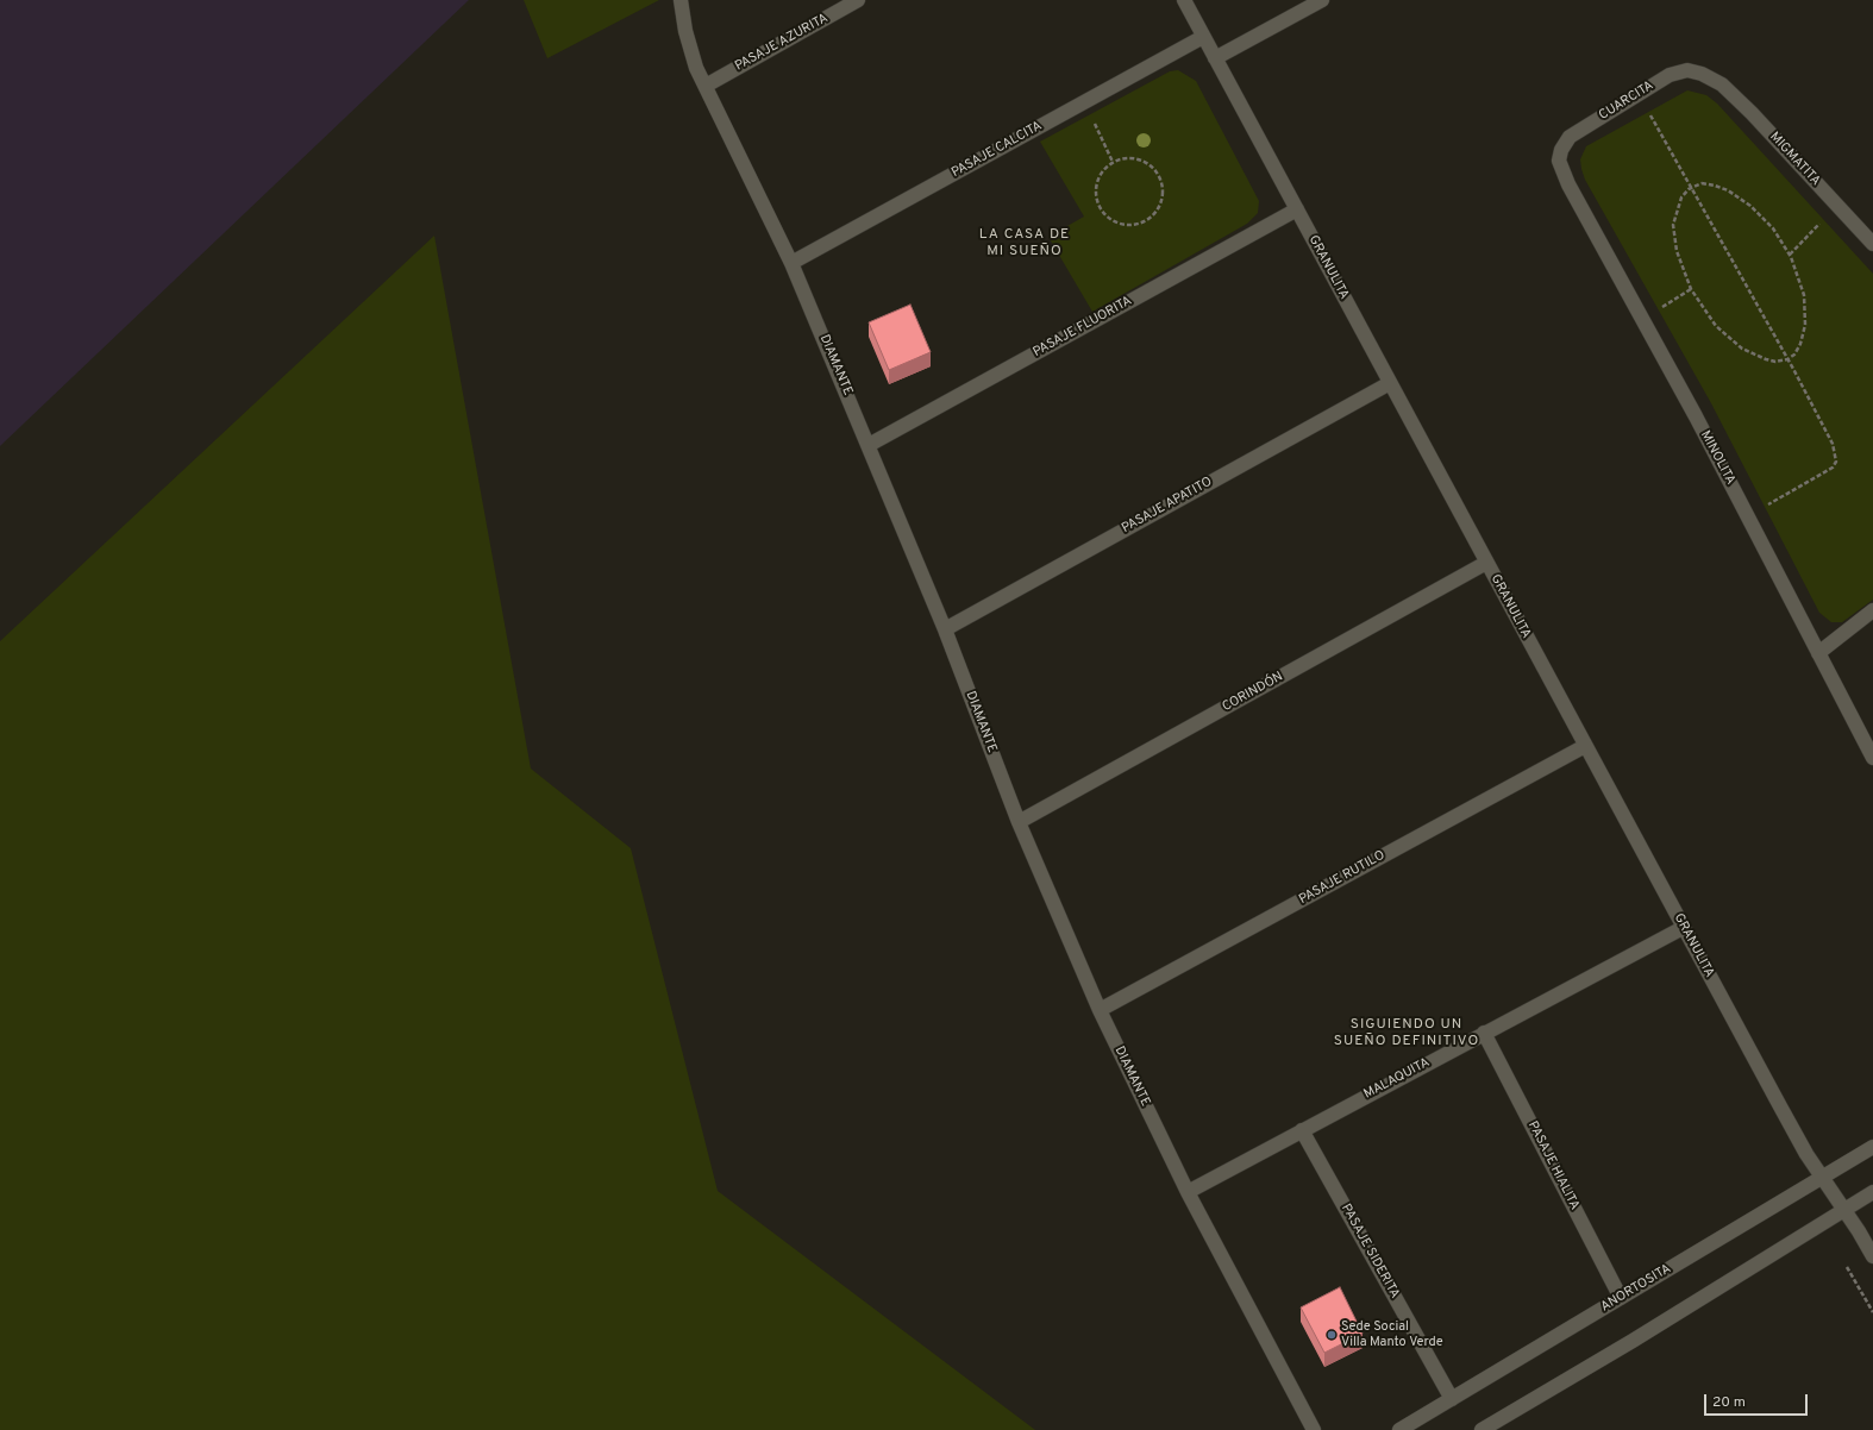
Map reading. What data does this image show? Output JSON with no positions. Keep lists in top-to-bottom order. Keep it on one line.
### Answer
{"streets":{"street":["PASAJE AZURITA","CUARCITA","PASAJE CALCITA","MIGMATITA","GRANULITA","PASAJE FLUORITA","DIAMANTE","MINOLITA","PASAJE APATITO","CORINDÓN","PASAJE RUTILO","MALAQUITA","PASAJE HIALITA","PASAJE SIDERITA","ANORTOSITA"]},"crossings":[["PASAJE AZURITA","DIAMANTE"],["CUARCITA","MIGMATITA"],["CUARCITA","MINOLITA"],["PASAJE CALCITA","GRANULITA"],["PASAJE CALCITA","DIAMANTE"],["GRANULITA","PASAJE FLUORITA"],["GRANULITA","PASAJE APATITO"],["GRANULITA","CORINDÓN"],["GRANULITA","PASAJE RUTILO"],["GRANULITA","MALAQUITA"],["GRANULITA","ANORTOSITA"],["PASAJE FLUORITA","DIAMANTE"],["DIAMANTE","PASAJE APATITO"],["DIAMANTE","CORINDÓN"],["DIAMANTE","PASAJE RUTILO"],["DIAMANTE","MALAQUITA"],["MALAQUITA","PASAJE HIALITA"],["MALAQUITA","PASAJE SIDERITA"],["PASAJE HIALITA","ANORTOSITA"],["PASAJE SIDERITA","ANORTOSITA"]],"districts":["LA CASA DE MI SUEÑO","SIGUIENDO UN SUEÑO DEFINITIVO"],"places":["Sede Social Villa Manto Verde"],"scale_bar":"20 m"}
